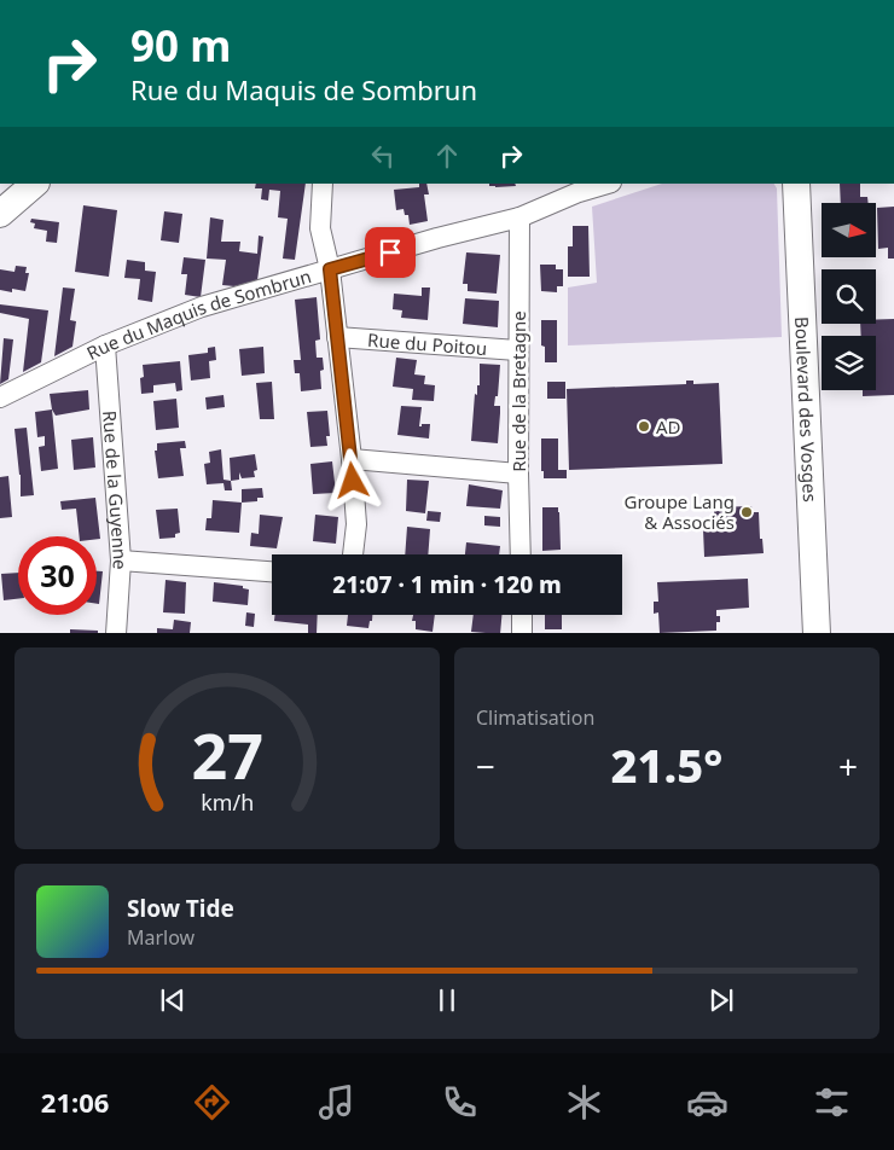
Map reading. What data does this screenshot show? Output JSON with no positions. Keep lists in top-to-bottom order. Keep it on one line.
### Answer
{"streets":{"main road":["Boulevard des Vosges"],"street":["Rue du Maquis de Sombrun","Rue du Poitou","Rue de la Bretagne","Rue de la Guyenne"]},"crossings":[["Rue du Maquis de Sombrun","Rue de la Bretagne"],["Rue du Maquis de Sombrun","Rue de la Guyenne"],["Rue du Poitou","Rue de la Bretagne"]],"places":["AD","Groupe Lang & Associés"],"north":"right","page":{"turn":["90 m","Rue du Maquis de Sombrun"],"limit":"30","trip":"21:07 · 1 min · 120 m","tile":"Climatisation","heat":["−","21.5°","+"],"song":["Slow Tide","Marlow"],"tabs":"21:06","gauge":["27","km/h"]}}
